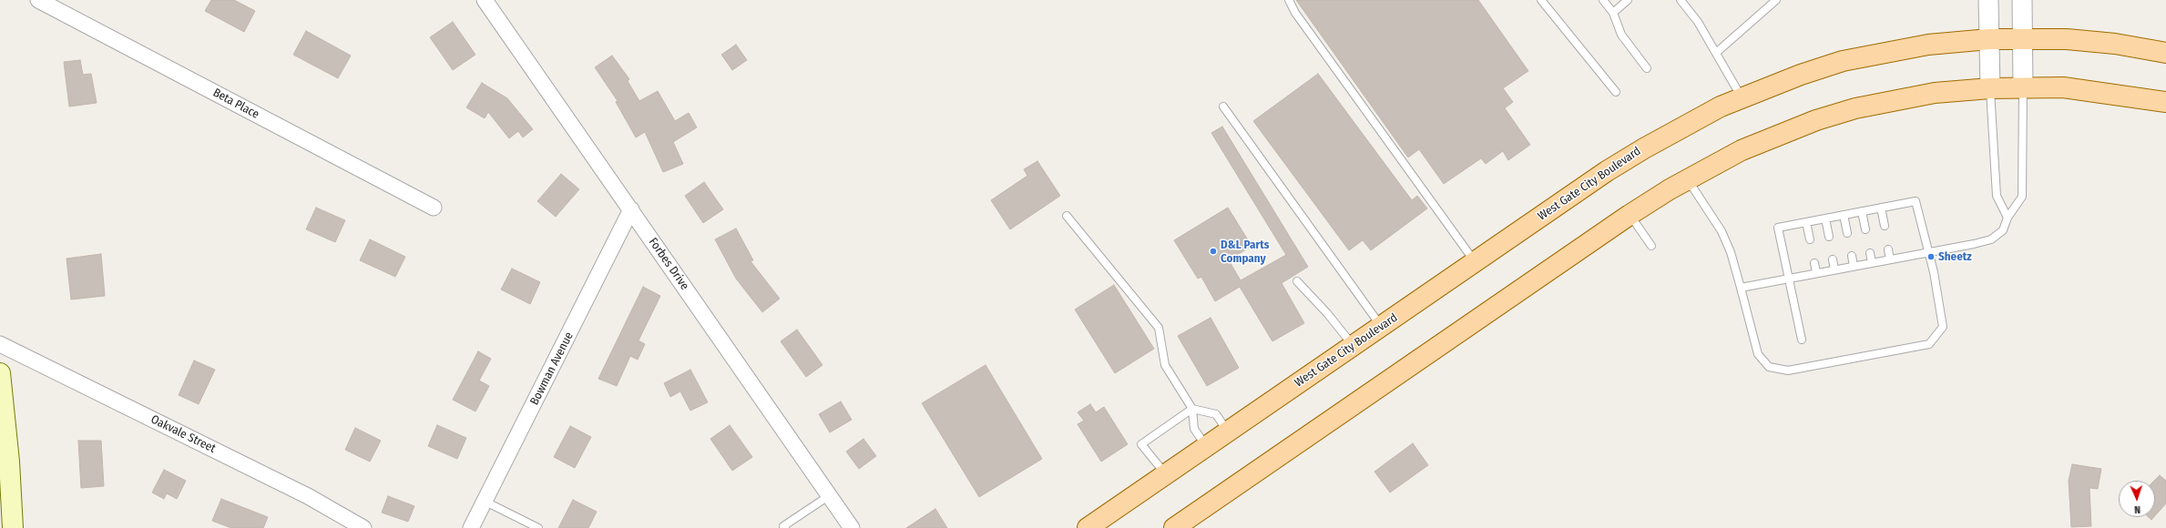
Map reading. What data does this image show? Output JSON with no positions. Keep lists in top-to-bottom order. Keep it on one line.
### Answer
{"streets":{"main road":["West Gate City Boulevard"],"street":["Beta Place","Forbes Drive","Bowman Avenue","Oakvale Street"]},"crossings":[["Forbes Drive","Bowman Avenue"]],"places":["D&L Parts Company","Sheetz"],"north":"bottom"}
